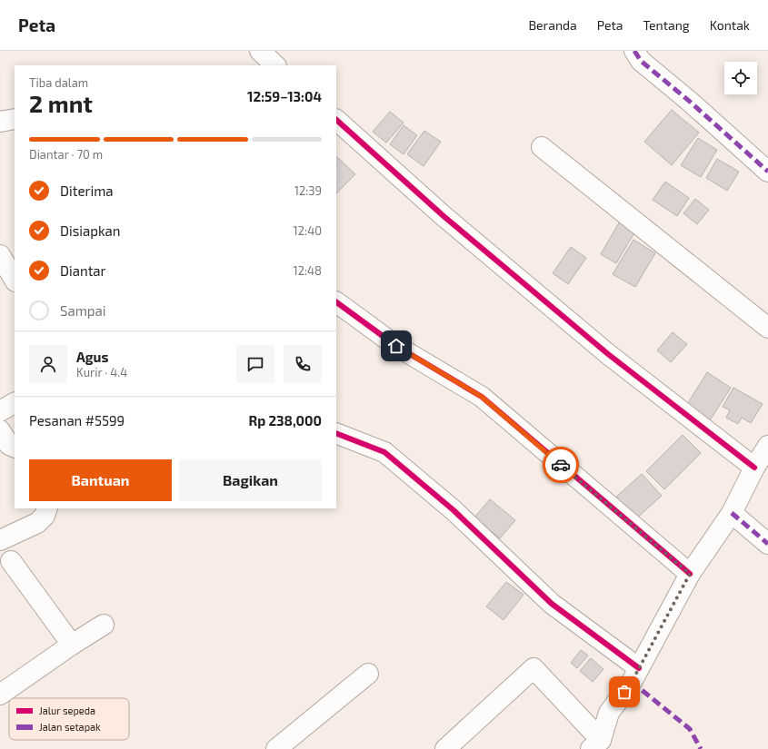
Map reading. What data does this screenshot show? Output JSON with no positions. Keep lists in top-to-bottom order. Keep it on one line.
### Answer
{"legend":["Jalur sepeda","Jalan setapak"],"page":{"header":"Peta","nav":["Beranda","Peta","Tentang","Kontak"],"heading":["2 mnt","Tiba dalam","12:59–13:04"],"panel":["Agus","Kurir · 4.4","Pesanan #5599","Rp 238,000"],"bar":"Diantar · 70 m","list":[["Diterima","12:39"],["Disiapkan","12:40"],["Diantar","12:48"],"Sampai"],"buttons":["Bantuan","Bagikan"]}}
